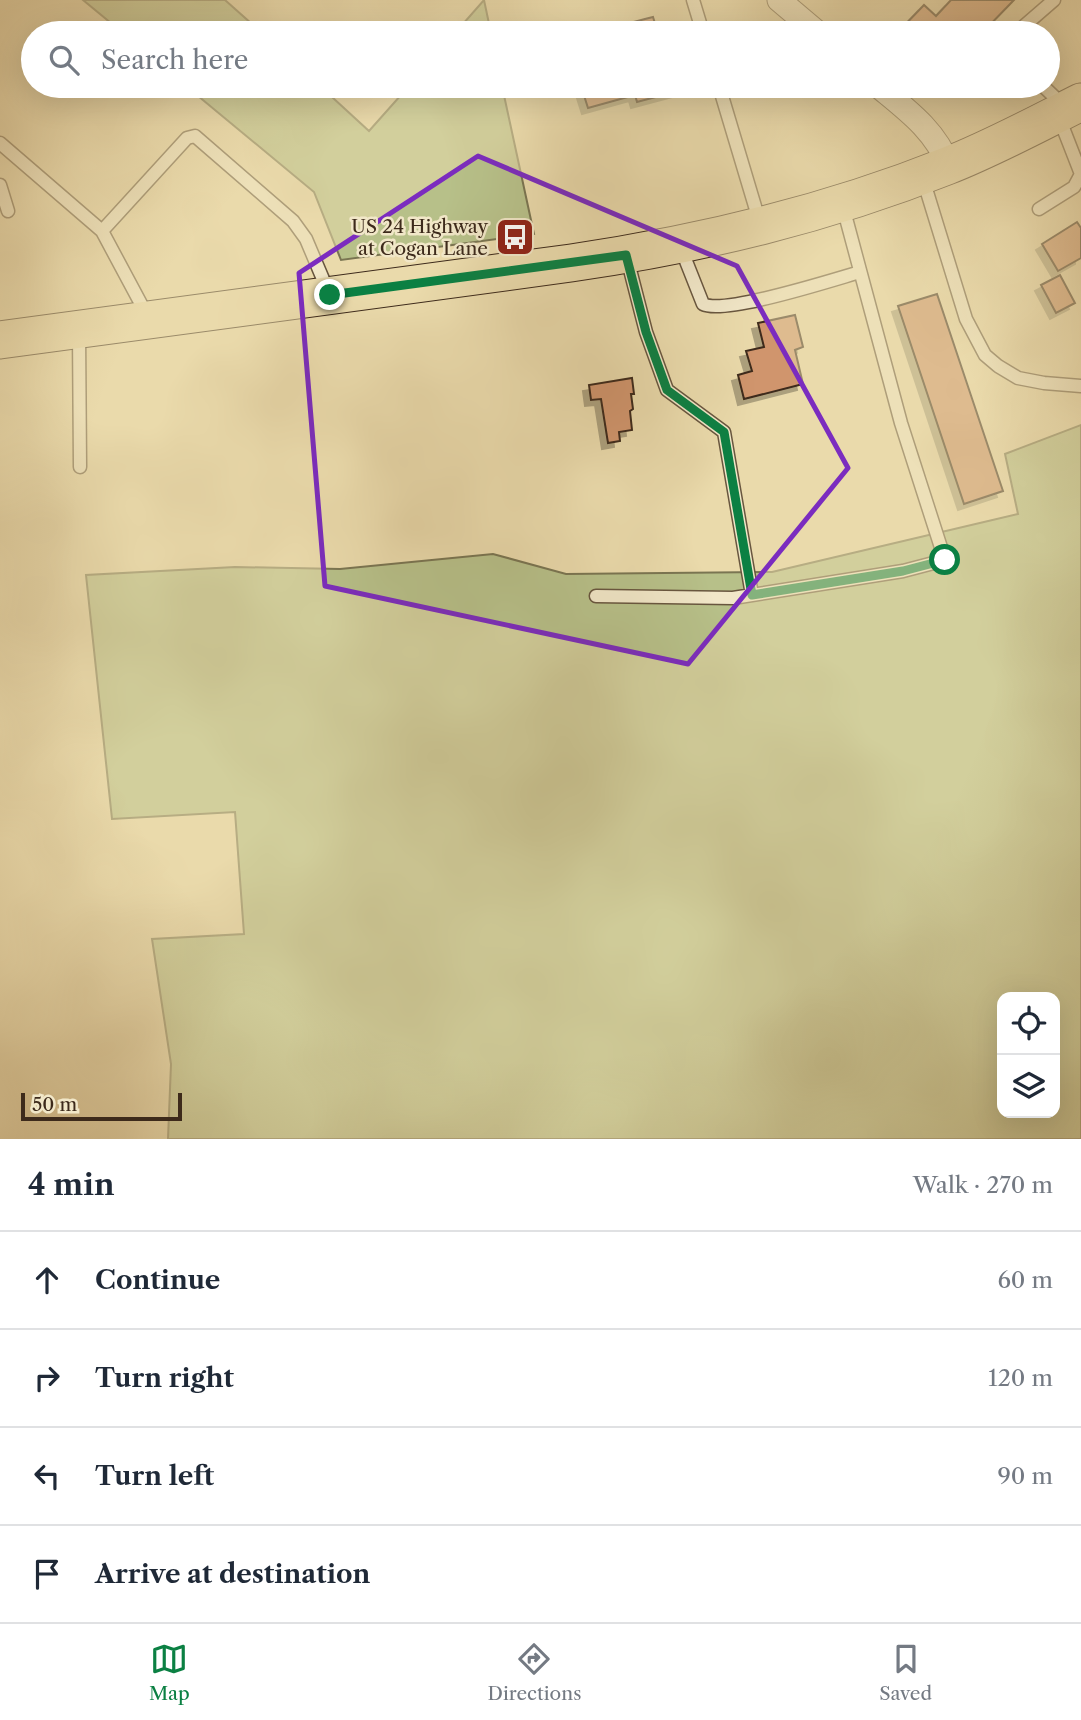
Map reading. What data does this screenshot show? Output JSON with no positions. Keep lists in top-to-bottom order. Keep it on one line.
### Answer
{"places":{"bus stop":["US 24 Highway at Cogan Lane"]},"scale_bar":"50 m","page":{"search":"Search here","scale":"50 m","heading":["4 min","Walk · 270 m"],"list":[["Continue","60 m"],["Turn right","120 m"],["Turn left","90 m"],"Arrive at destination"],"nav":["Map","Directions","Saved"]}}
